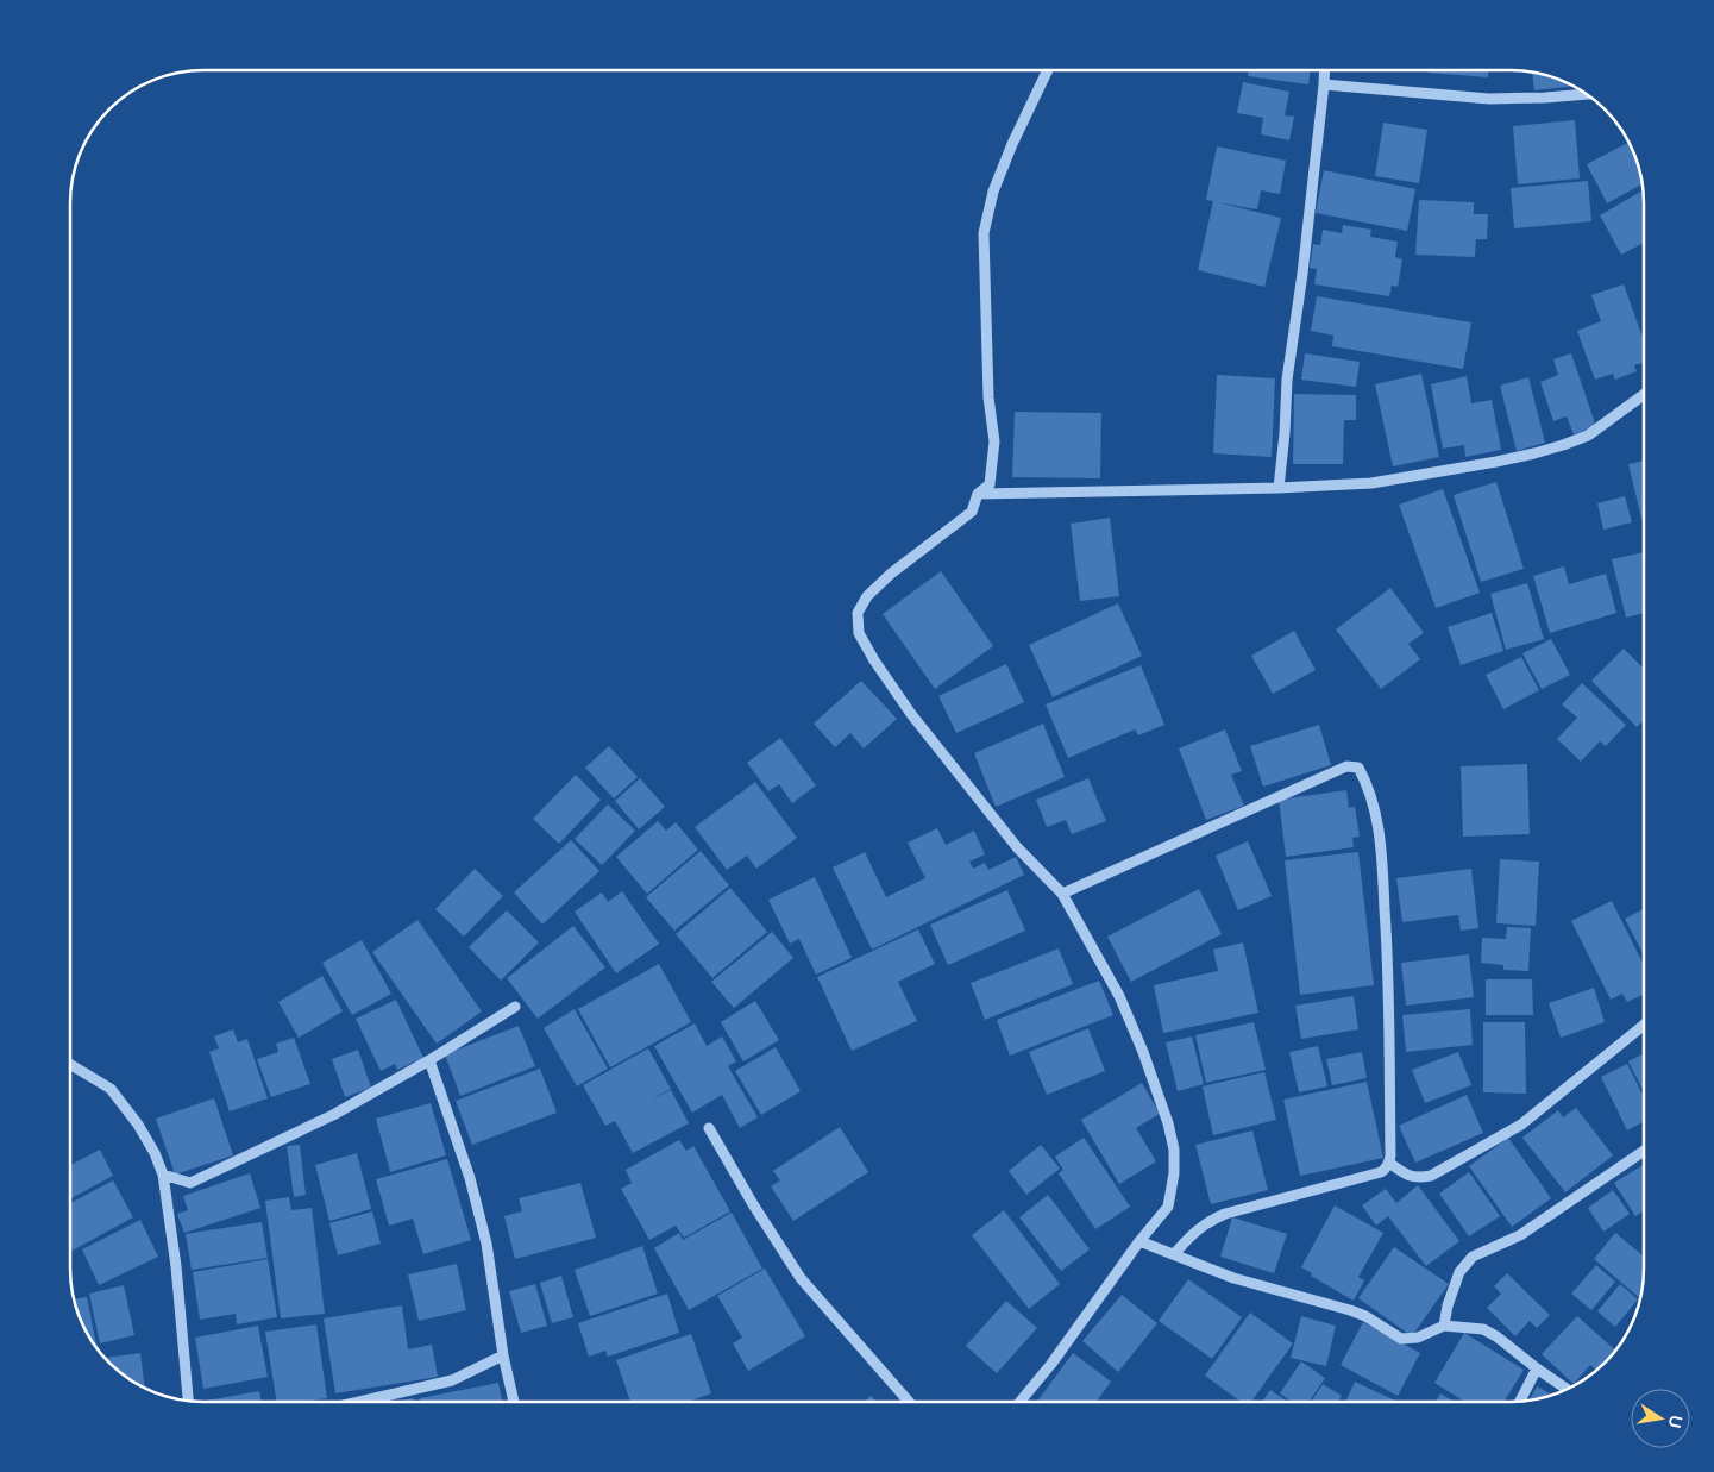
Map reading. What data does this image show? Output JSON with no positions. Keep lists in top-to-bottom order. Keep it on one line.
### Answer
{"north":"right"}
